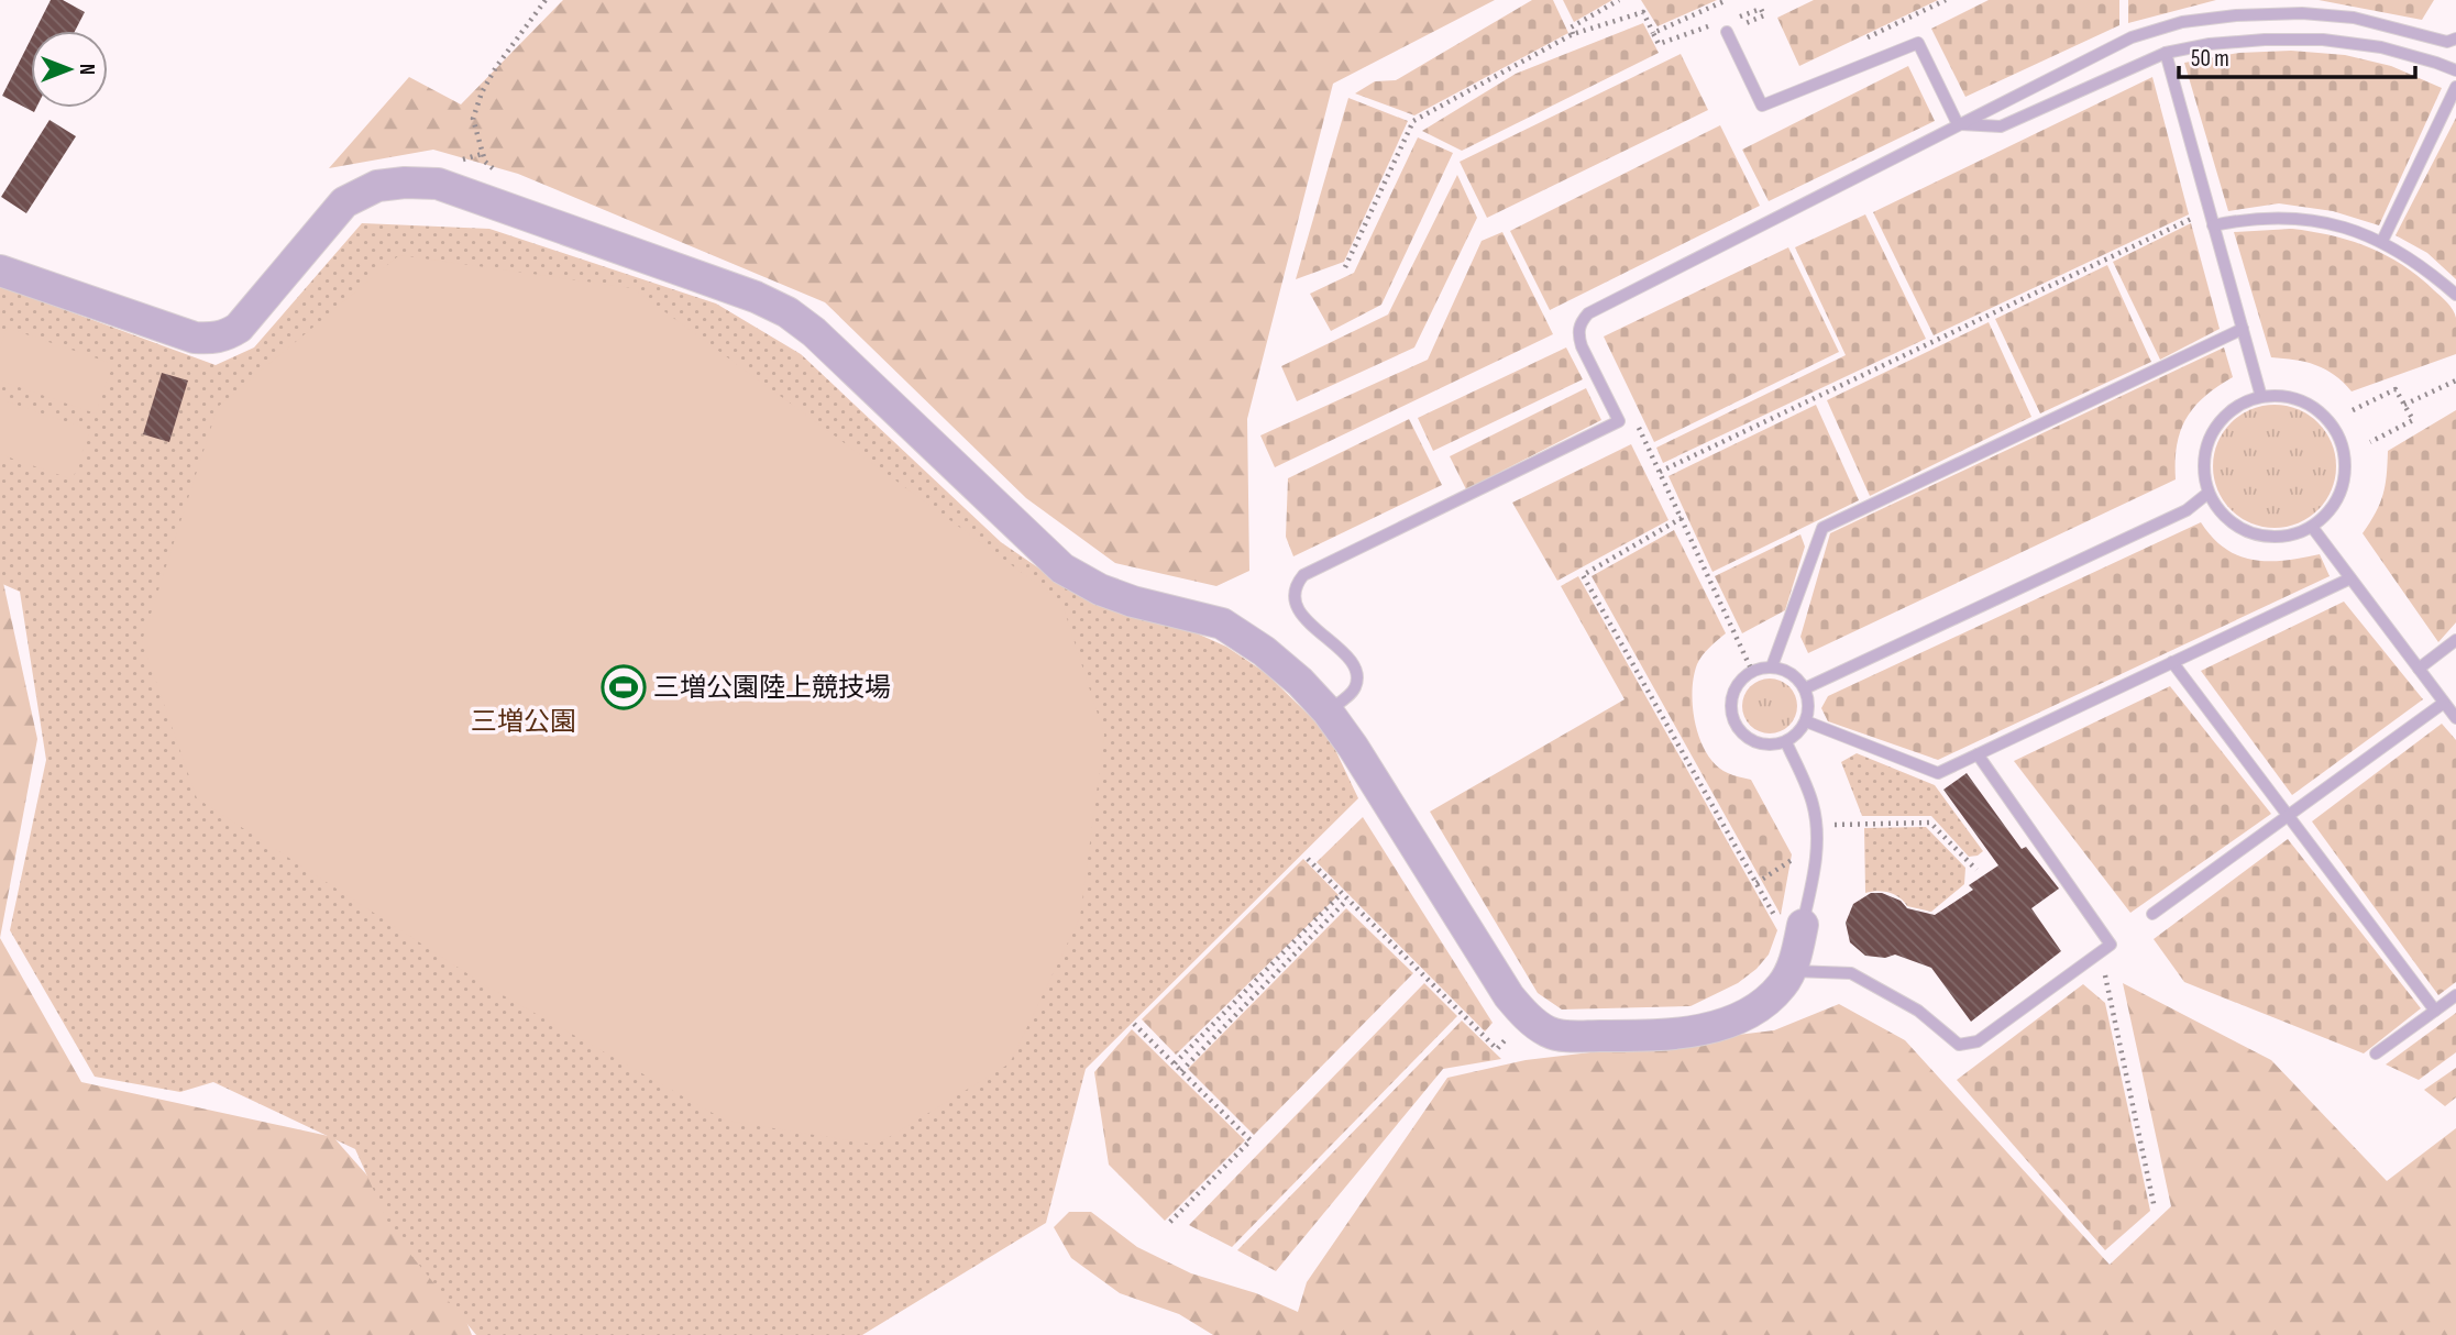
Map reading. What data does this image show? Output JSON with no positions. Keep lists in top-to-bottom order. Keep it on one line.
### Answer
{"parks":["三増公園"],"places":{"sports":["三増公園陸上競技場"]},"scale_bar":"50 m","north":"right"}
